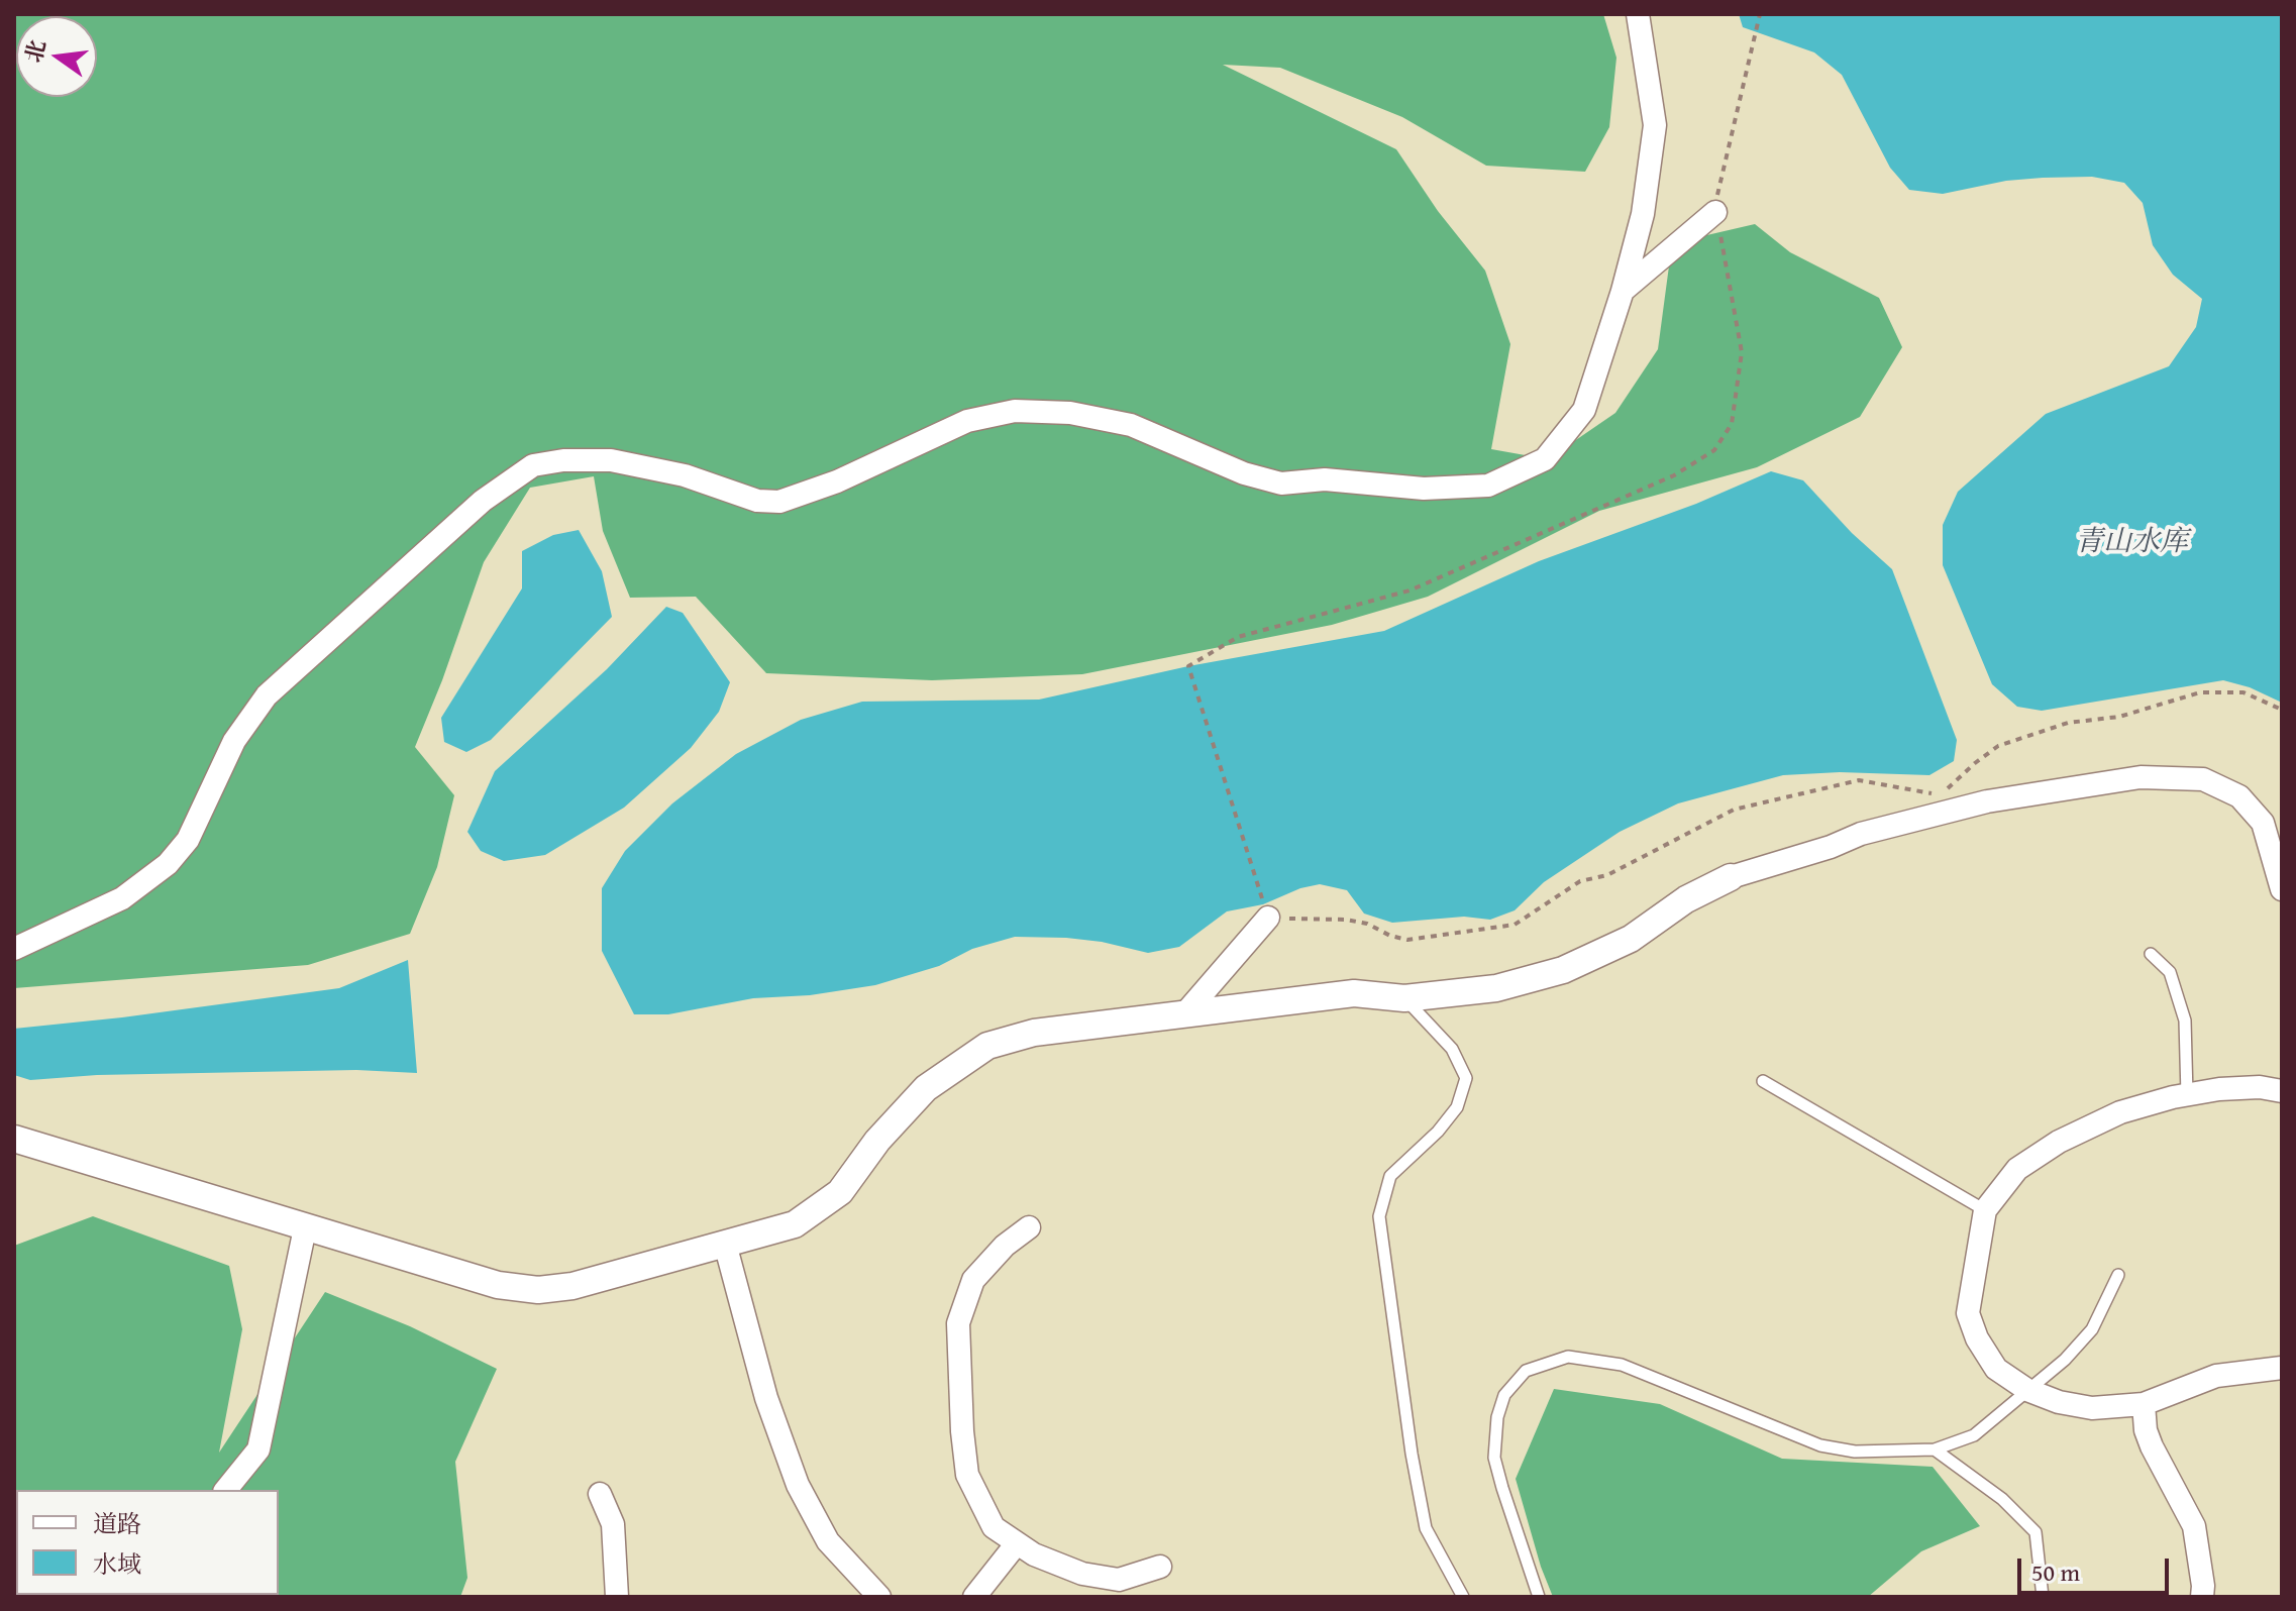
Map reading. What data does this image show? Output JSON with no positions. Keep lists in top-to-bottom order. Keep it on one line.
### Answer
{"water":["青山水库"],"legend":["道路","水域"],"scale_bar":"50 m","north":"left"}
